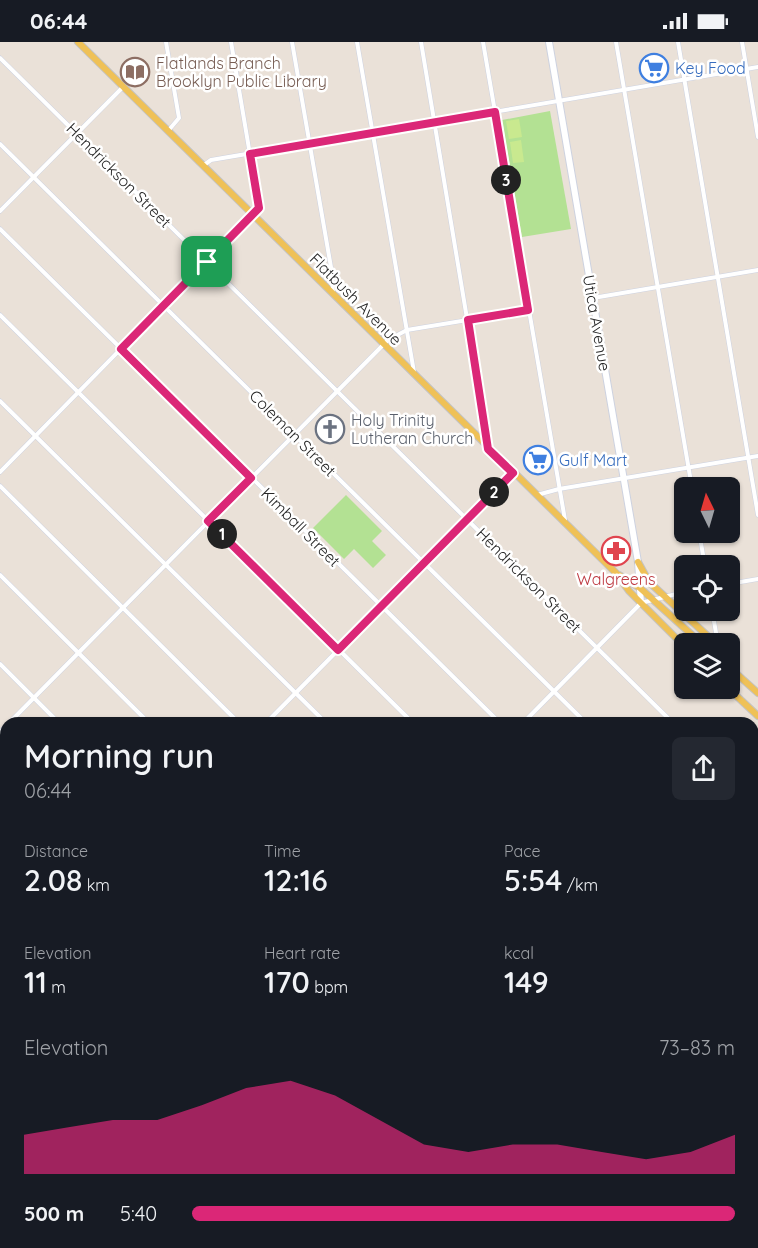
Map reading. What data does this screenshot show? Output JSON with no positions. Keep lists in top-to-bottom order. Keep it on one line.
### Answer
{"streets":{"main road":["Flatbush Avenue","Utica Avenue"],"street":["Hendrickson Street","Coleman Street","Kimball Street"]},"crossings":[["Flatbush Avenue","Utica Avenue"]],"places":{"supermarket":["Key Food","Gulf Mart"],"library":["Flatlands Branch Brooklyn Public Library"],"church":["Holy Trinity Lutheran Church"],"pharmacy":["Walgreens"]},"north":"top","page":{"status":"06:44","pins":["3","2","1"],"heading":["Morning run","06:44"],"stats":[["Distance","2.08 km"],["Time","12:16"],["Pace","5:54 /km"],["Elevation","11 m"],["Heart rate","170 bpm"],["kcal","149"]],"chart":["Elevation","73–83 m"],"list":[{"name":"500 m","note":"5:40"}]}}
